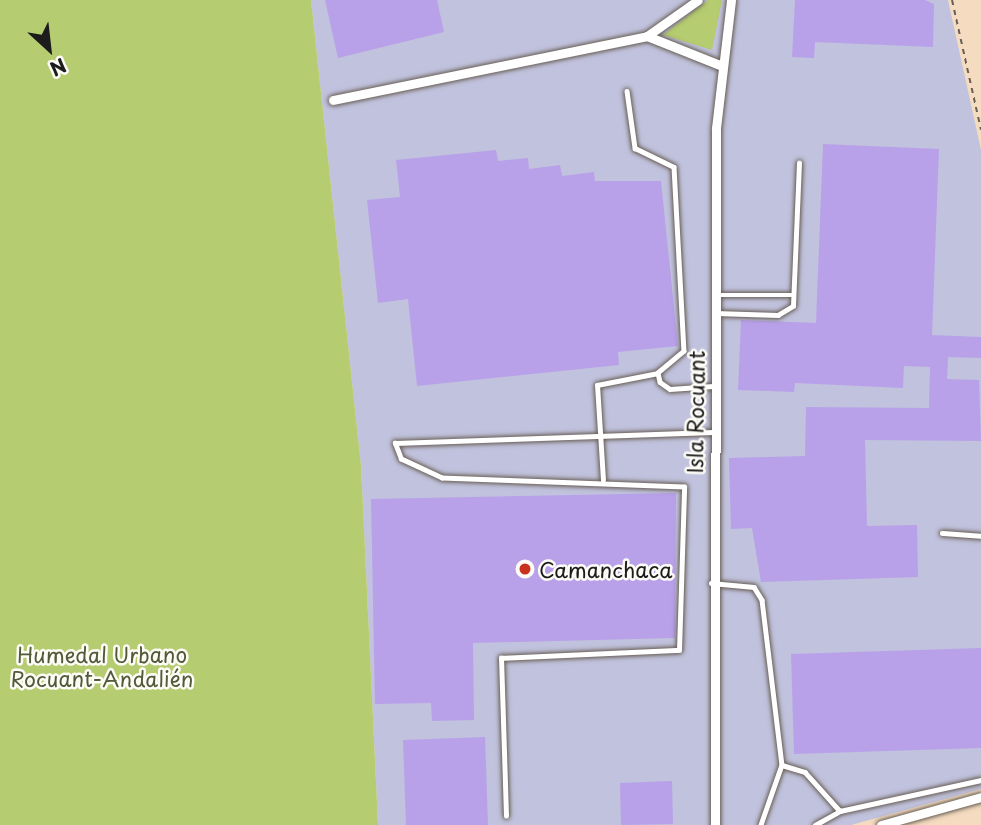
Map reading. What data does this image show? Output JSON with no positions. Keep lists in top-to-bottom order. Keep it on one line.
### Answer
{"streets":{"street":["Isla Rocuant"]},"parks":["Humedal Urbano Rocuant-Andalién"],"places":["Camanchaca"],"north":"bottom right"}
